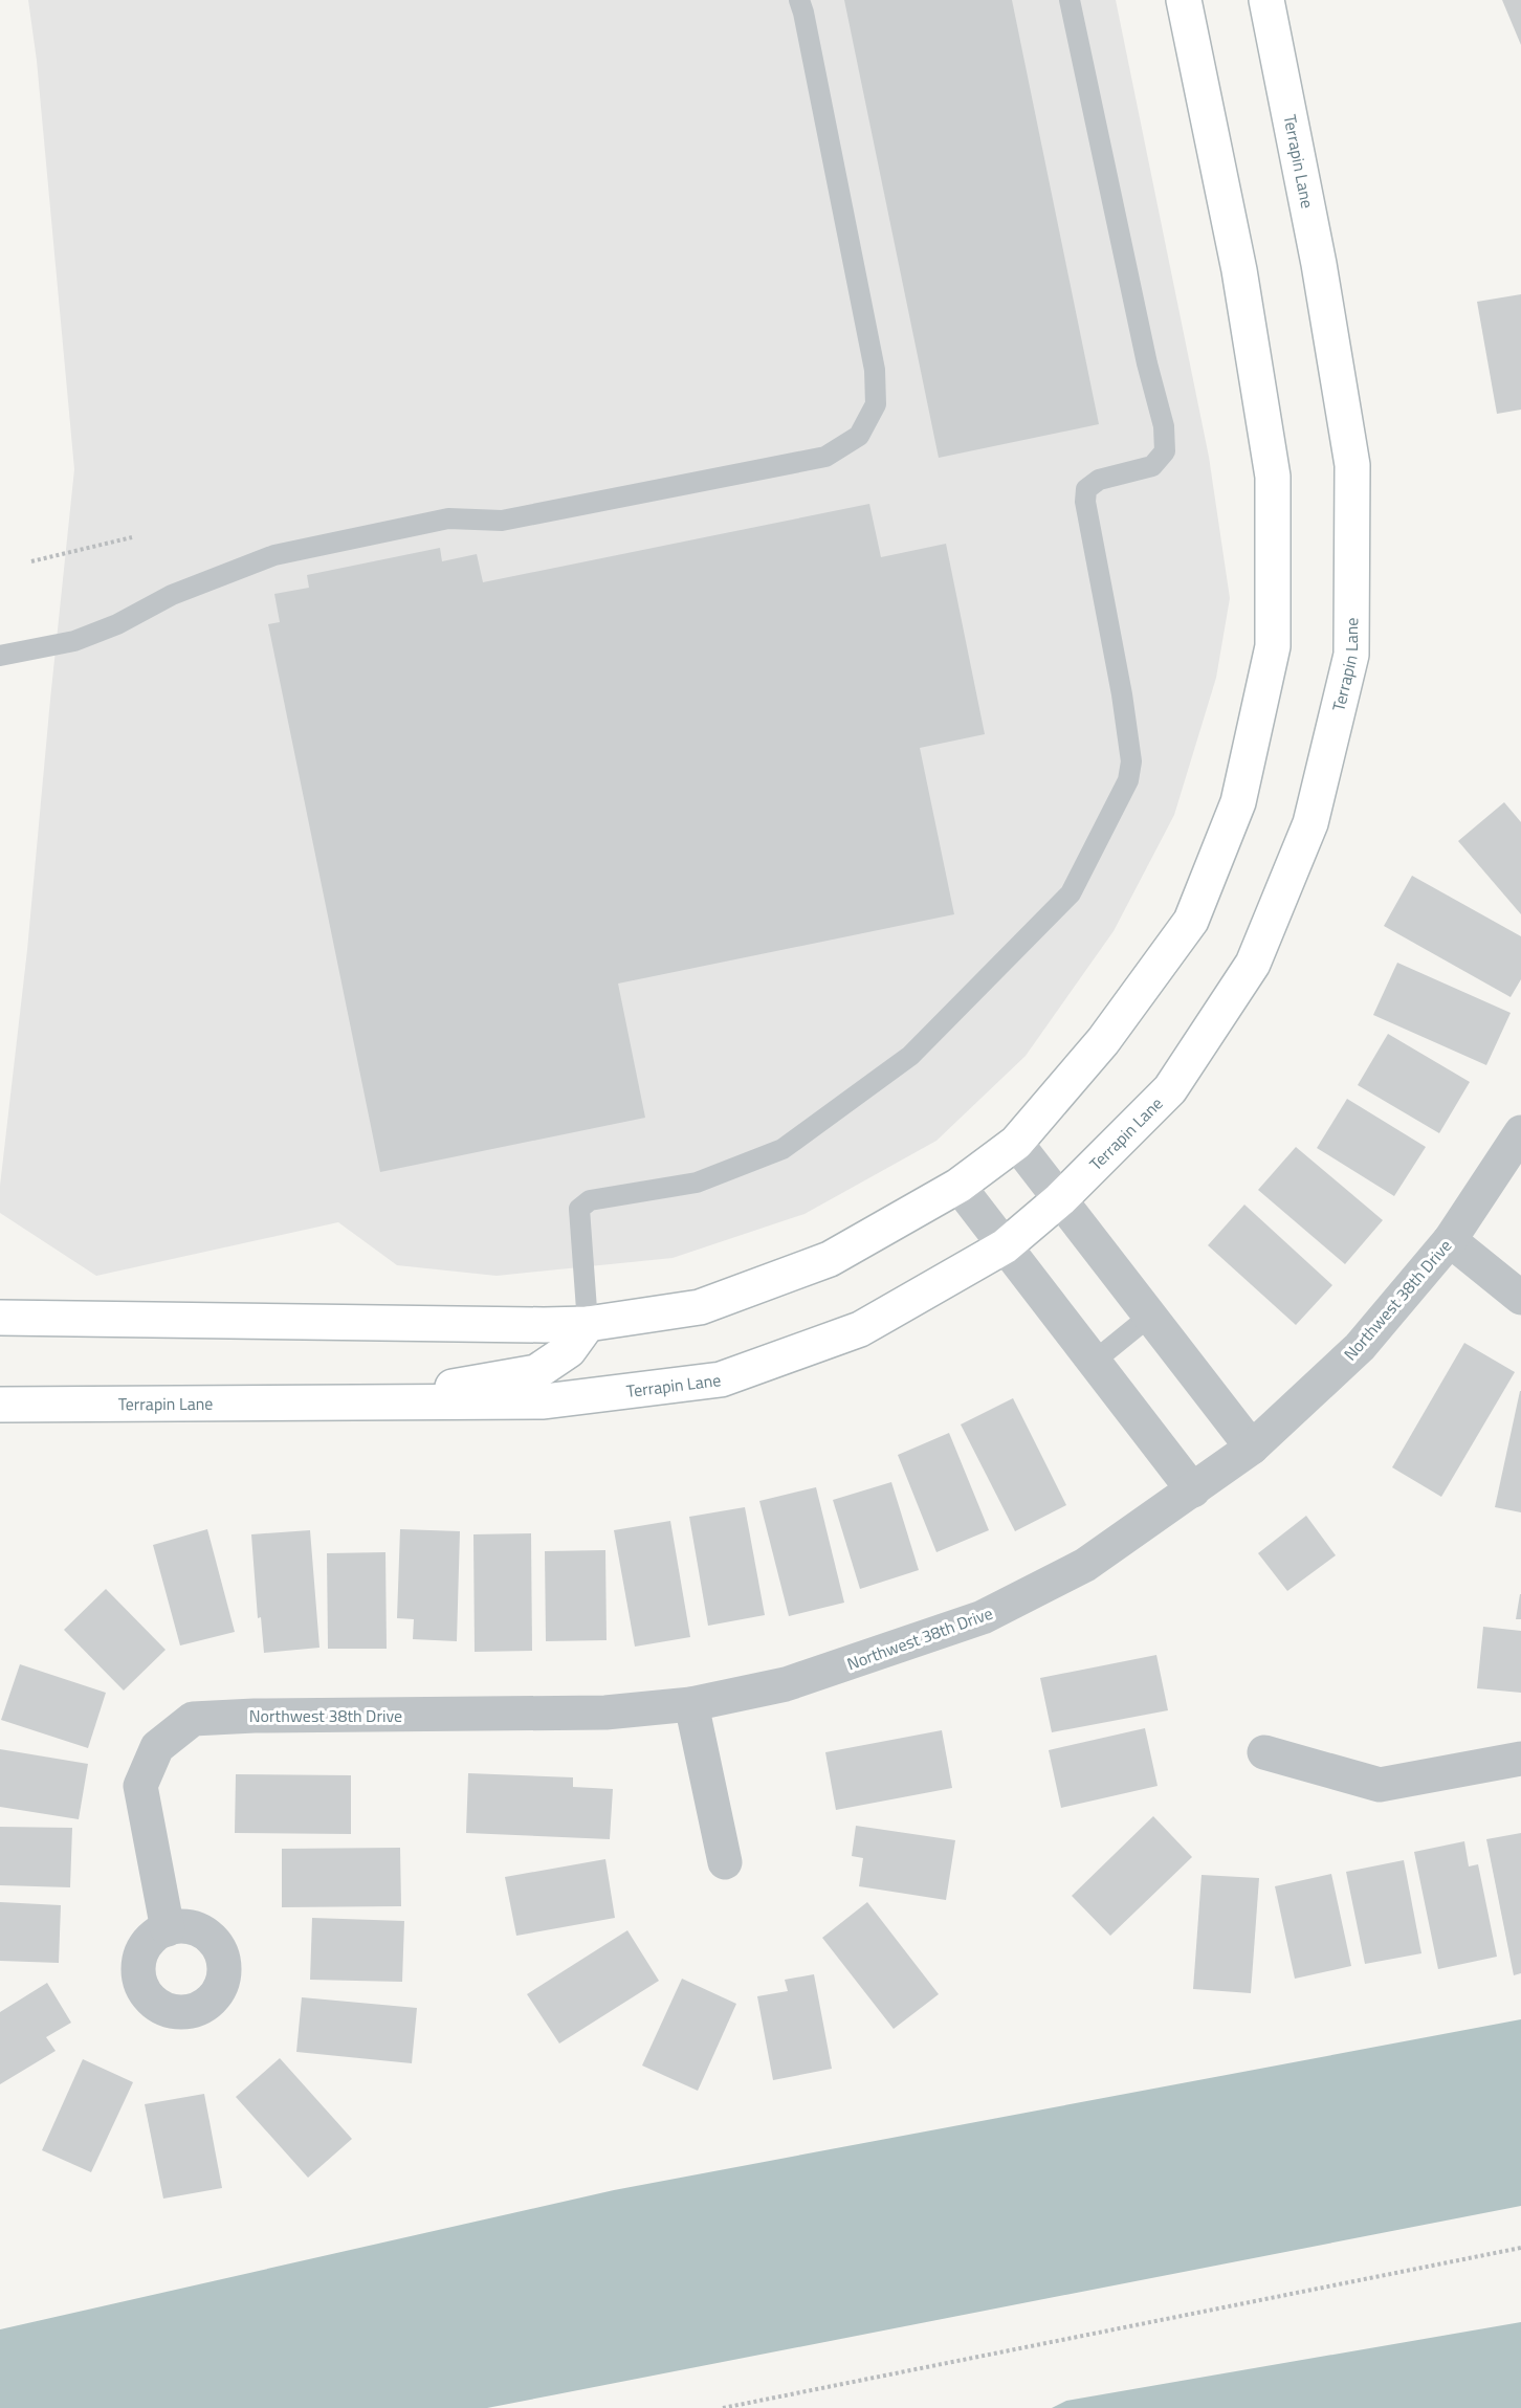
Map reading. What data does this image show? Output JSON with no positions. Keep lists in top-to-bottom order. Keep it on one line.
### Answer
{"streets":{"street":["Terrapin Lane","Northwest 38th Drive"]}}
